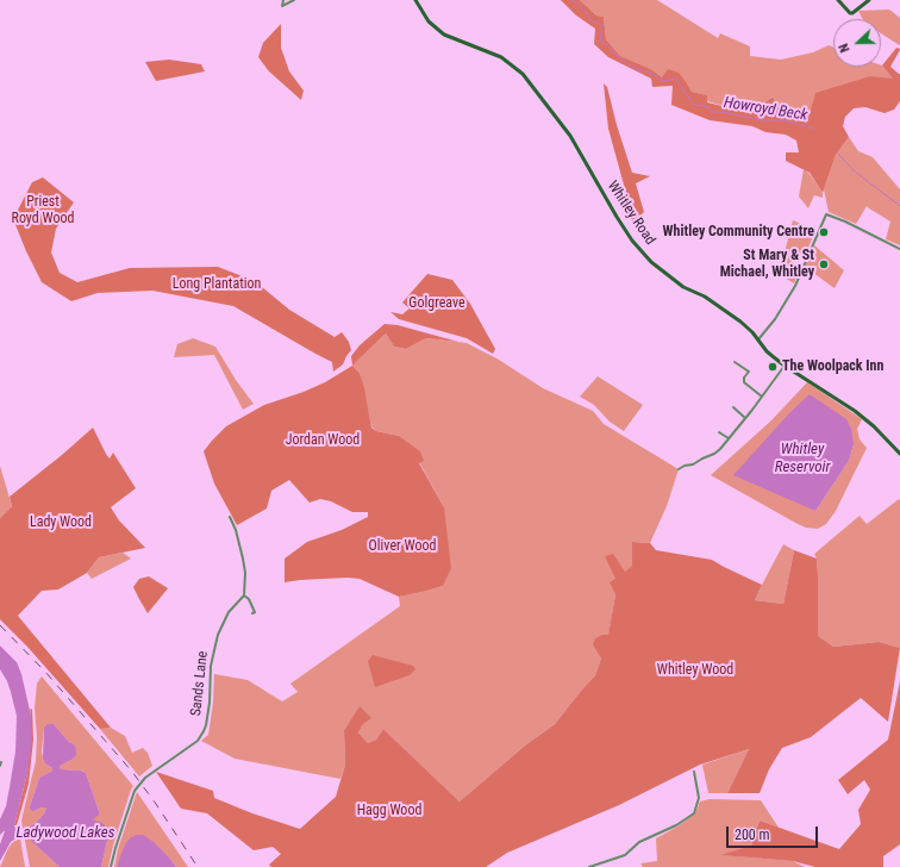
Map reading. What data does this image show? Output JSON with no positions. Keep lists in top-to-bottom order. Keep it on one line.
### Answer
{"streets":{"street":["Whitley Road","Sands Lane"]},"water":["Howroyd Beck","Whitley Reservoir","Ladywood Lakes"],"parks":["Priest Royd Wood","Long Plantation","Golgreave","Jordan Wood","Lady Wood","Oliver Wood","Whitley Wood","Hagg Wood"],"places":["Whitley Community Centre","St Mary & St Michael, Whitley","The Woolpack Inn"],"scale_bar":"200 m","north":"left"}
